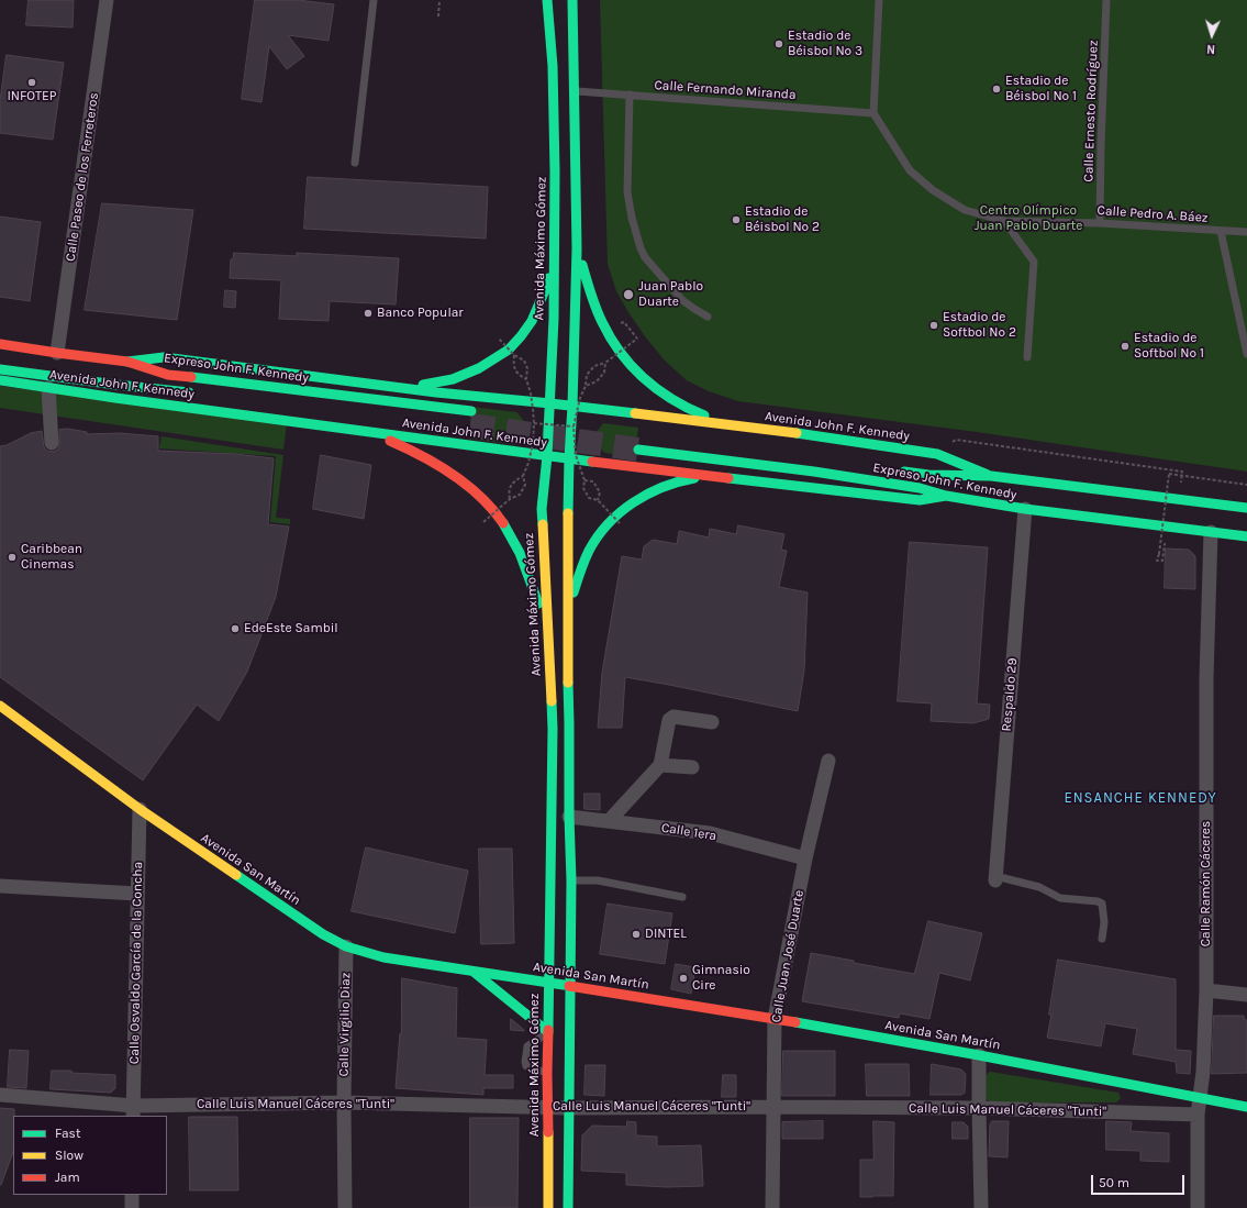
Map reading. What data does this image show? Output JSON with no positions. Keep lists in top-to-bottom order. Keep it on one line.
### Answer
{"streets":{"main road":["Avenida Máximo Gómez","Expreso John F. Kennedy","Avenida John F. Kennedy","Avenida San Martín"],"street":["Calle Paseo de los Ferreteros","Respaldo 29","Calle 1era","Calle Ramón Cáceres","Calle Juan José Duarte","Calle Osvaldo García de la Concha","Calle Virgilio Diaz","Calle Luis Manuel Cáceres \"Tunti\""],"lane":["Calle Fernando Miranda","Calle Ernesto Rodríguez","Calle Pedro A. Báez"]},"crossings":[["Calle Fernando Miranda","Calle Pedro A. Báez"],["Calle Ernesto Rodríguez","Calle Pedro A. Báez"],["Calle Paseo de los Ferreteros","Expreso John F. Kennedy"],["Avenida Máximo Gómez","Avenida John F. Kennedy"],["Avenida Máximo Gómez","Avenida San Martín"],["Avenida Máximo Gómez","Calle Luis Manuel Cáceres \"Tunti\""],["Expreso John F. Kennedy","Avenida John F. Kennedy"],["Expreso John F. Kennedy","Respaldo 29"],["Expreso John F. Kennedy","Calle Ramón Cáceres"],["Calle 1era","Calle Juan José Duarte"],["Avenida San Martín","Calle Ramón Cáceres"],["Avenida San Martín","Calle Juan José Duarte"],["Avenida San Martín","Calle Osvaldo García de la Concha"],["Avenida San Martín","Calle Virgilio Diaz"],["Calle Ramón Cáceres","Calle Luis Manuel Cáceres \"Tunti\""],["Calle Juan José Duarte","Calle Luis Manuel Cáceres \"Tunti\""],["Calle Osvaldo García de la Concha","Calle Luis Manuel Cáceres \"Tunti\""],["Calle Virgilio Diaz","Calle Luis Manuel Cáceres \"Tunti\""]],"districts":["ENSANCHE KENNEDY"],"parks":["Centro Olímpico Juan Pablo Duarte"],"places":["Estadio de Béisbol Nº 3","INFOTEP","Estadio de Béisbol Nº 1","Estadio de Béisbol Nº 2","Juan Pablo Duarte","Banco Popular","Estadio de Softbol Nº 2","Estadio de Softbol Nº 1","Caribbean Cinemas","EdeEste Sambil","DINTEL","Gimnasio Cire"],"legend":["Fast","Slow","Jam"],"scale_bar":"50 m","north":"bottom"}
